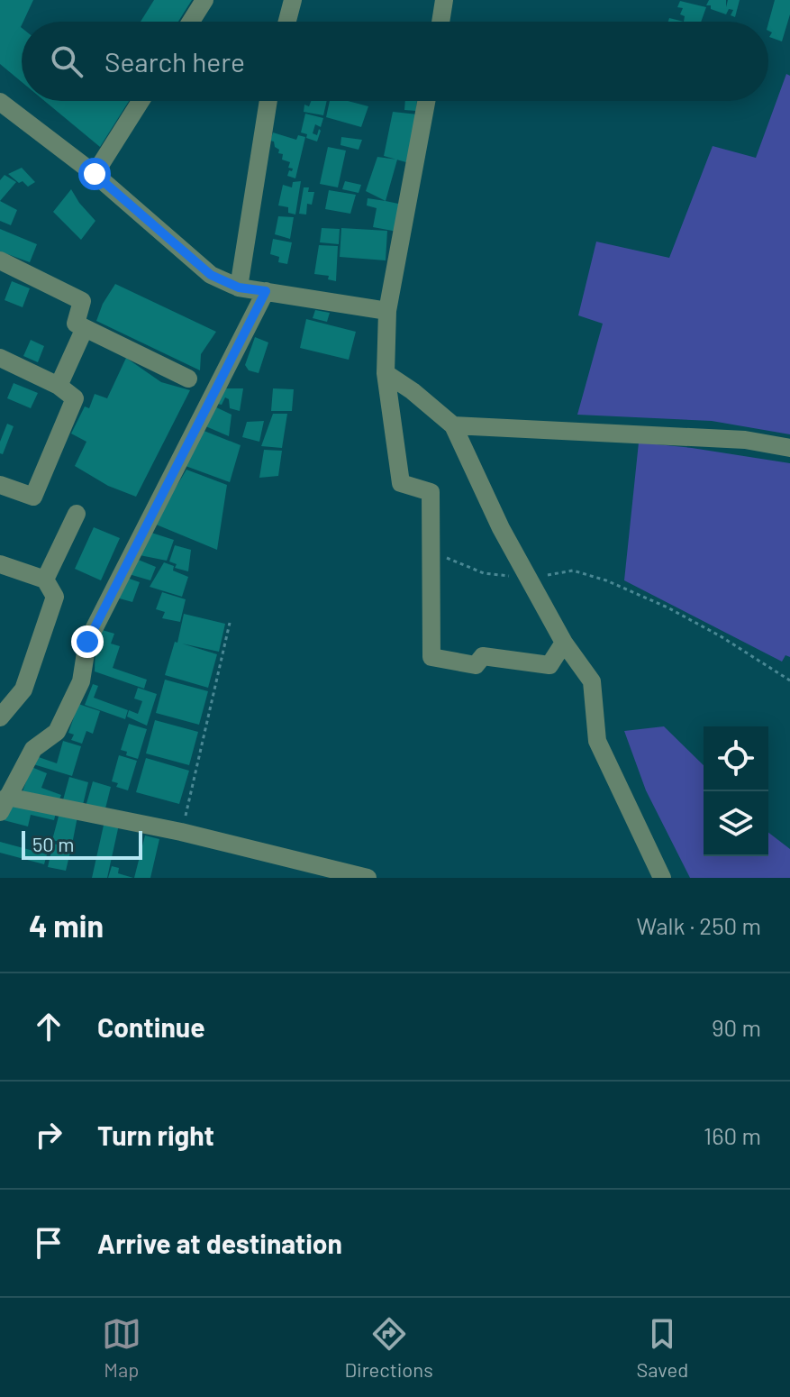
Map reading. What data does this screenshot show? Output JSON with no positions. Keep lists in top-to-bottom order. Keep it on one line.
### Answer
{"scale_bar":"50 m","page":{"search":"Search here","scale":"50 m","heading":["4 min","Walk · 250 m"],"list":[["Continue","90 m"],["Turn right","160 m"],"Arrive at destination"],"nav":["Map","Directions","Saved"]}}
